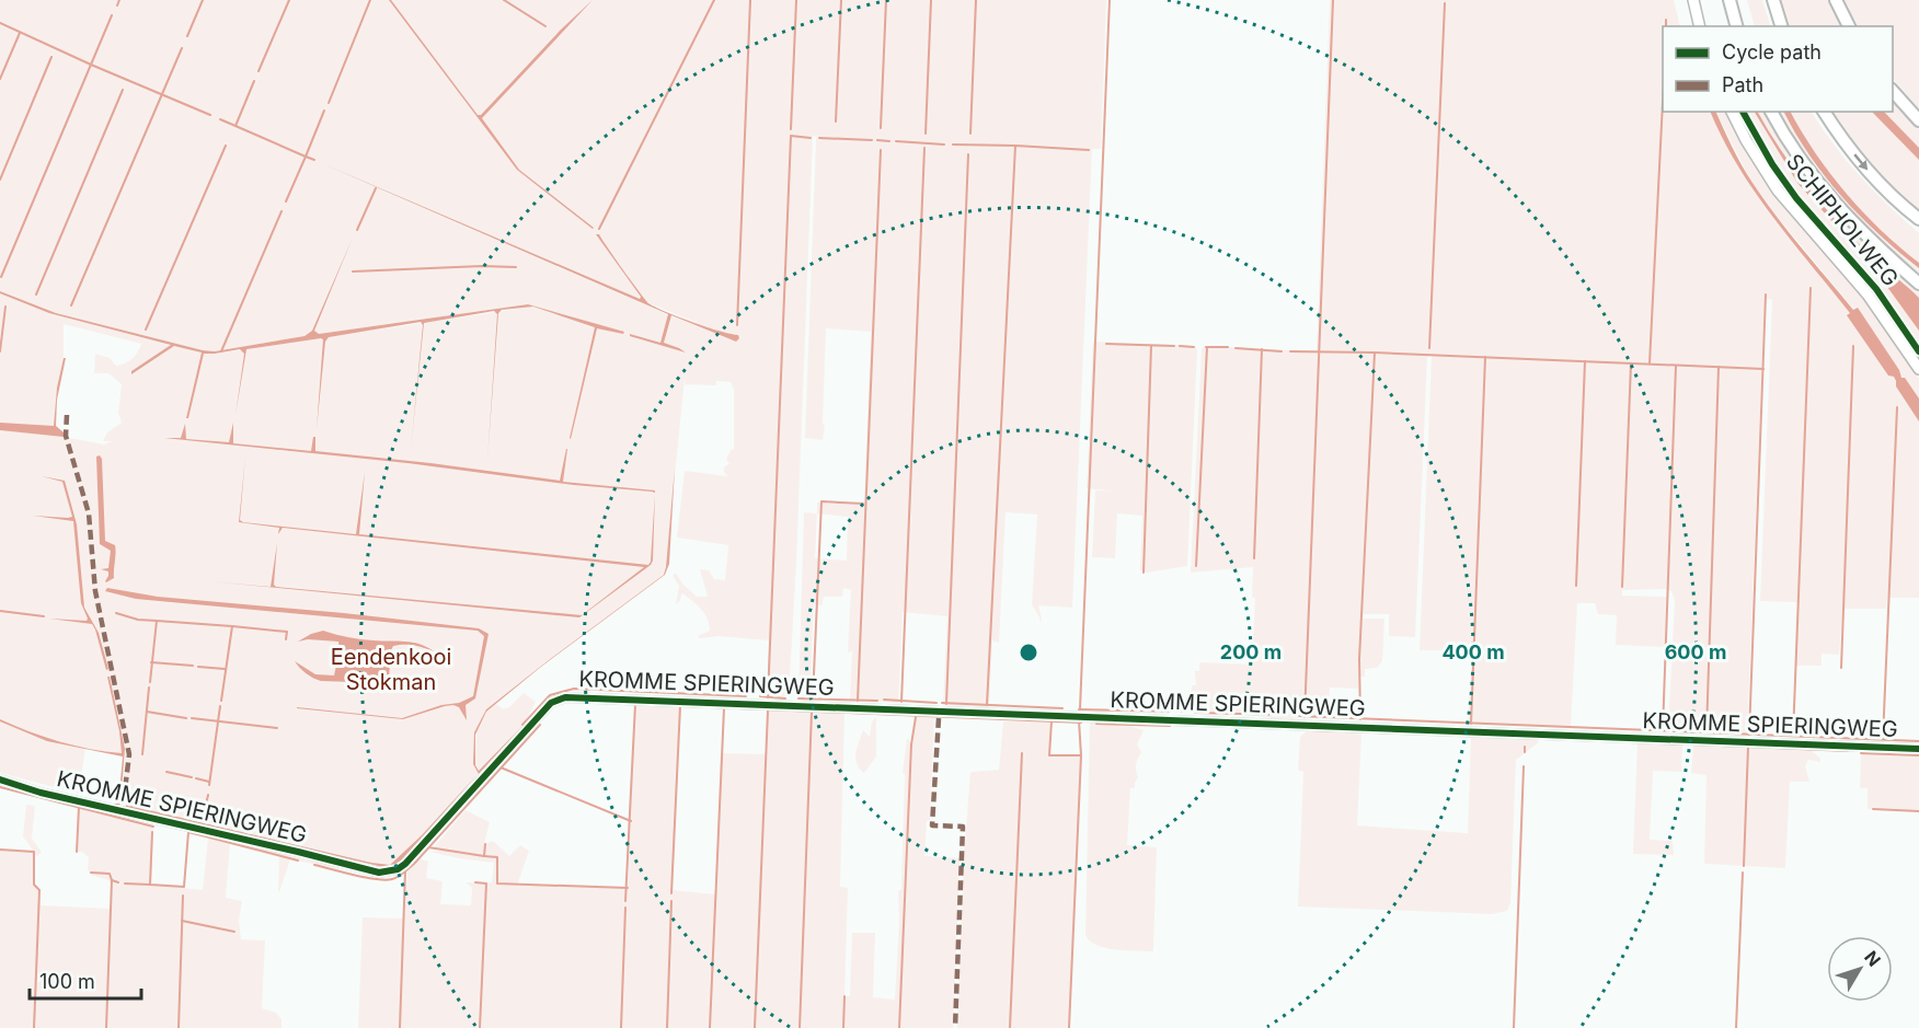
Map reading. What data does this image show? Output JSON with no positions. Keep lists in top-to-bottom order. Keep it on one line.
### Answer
{"streets":{"main road":["SCHIPHOLWEG"],"street":["KROMME SPIERINGWEG"]},"parks":["Eendenkooi Stokman"],"legend":["Cycle path","Path"],"scale_bar":"100 m","north":"top right","rings":["200 m","400 m","600 m"]}
